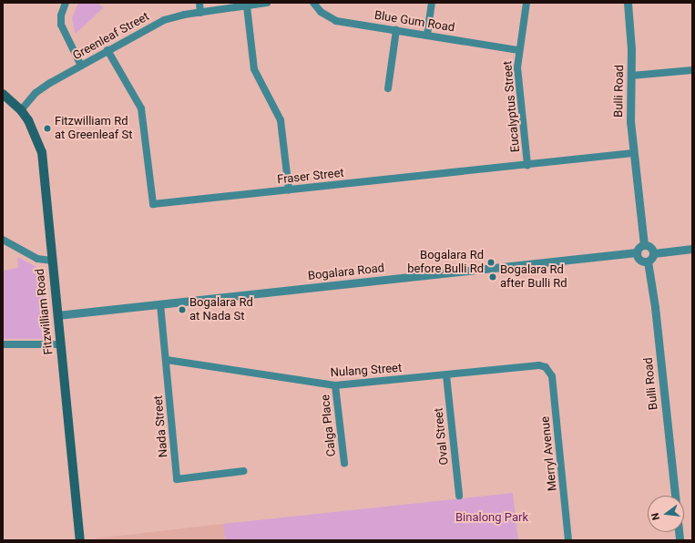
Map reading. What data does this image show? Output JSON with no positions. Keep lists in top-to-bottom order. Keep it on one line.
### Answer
{"streets":{"main road":["Fitzwilliam Road"],"street":["Blue Gum Road","Greenleaf Street","Bulli Road","Eucalyptus Street","Fraser Street","Bogalara Road","Nulang Street","Calga Place","Nada Street","Oval Street","Merryl Avenue"]},"crossings":[["Blue Gum Road","Eucalyptus Street"],["Greenleaf Street","Fraser Street"],["Greenleaf Street","Fitzwilliam Road"],["Bulli Road","Fraser Street"],["Bulli Road","Bogalara Road"],["Eucalyptus Street","Fraser Street"],["Bogalara Road","Fitzwilliam Road"],["Bogalara Road","Nada Street"],["Nulang Street","Calga Place"],["Nulang Street","Nada Street"],["Nulang Street","Oval Street"],["Nulang Street","Merryl Avenue"]],"parks":["Binalong Park"],"places":["Fitzwilliam Rd at Greenleaf St","Bogalara Rd before Bulli Rd","Bogalara Rd after Bulli Rd","Bogalara Rd at Nada St"],"north":"left"}
